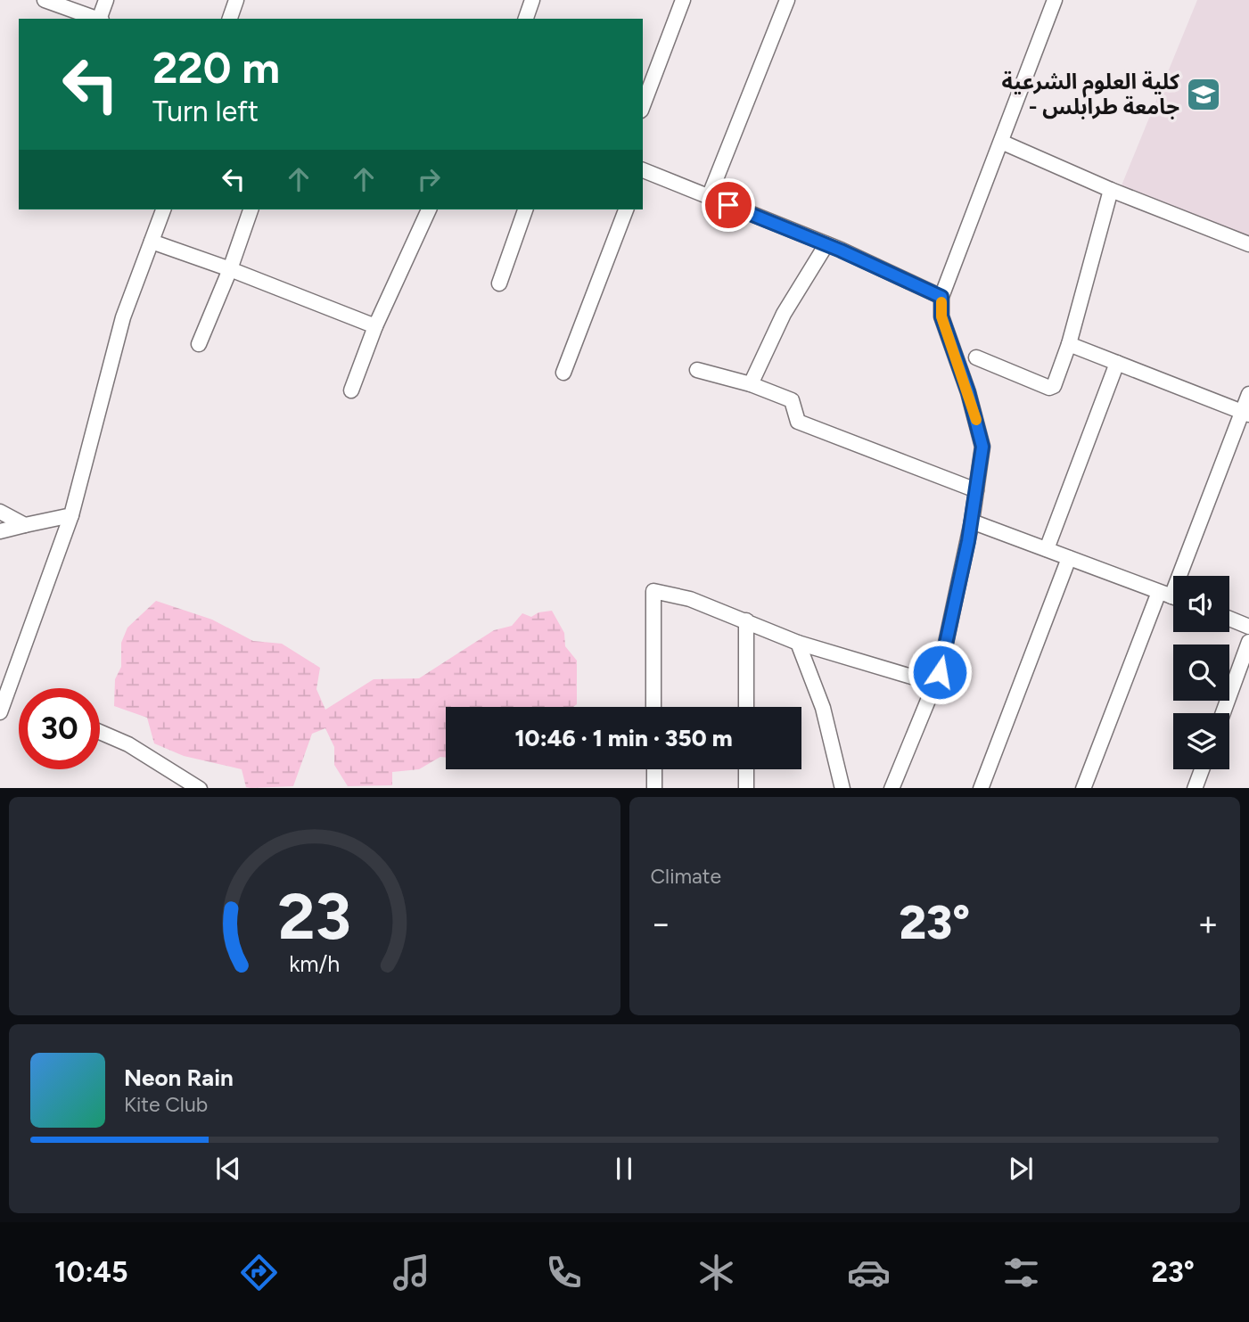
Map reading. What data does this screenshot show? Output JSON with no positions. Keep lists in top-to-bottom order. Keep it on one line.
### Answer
{"places":{"school or university":["كلية العلوم الشرعية - جامعة طرابلس"]},"page":{"turn":["220 m","Turn left"],"limit":"30","trip":"10:46 · 1 min · 350 m","tile":"Climate","heat":["−","23°","+"],"song":["Neon Rain","Kite Club"],"tabs":["10:45","23°"],"gauge":["23","km/h"]}}
